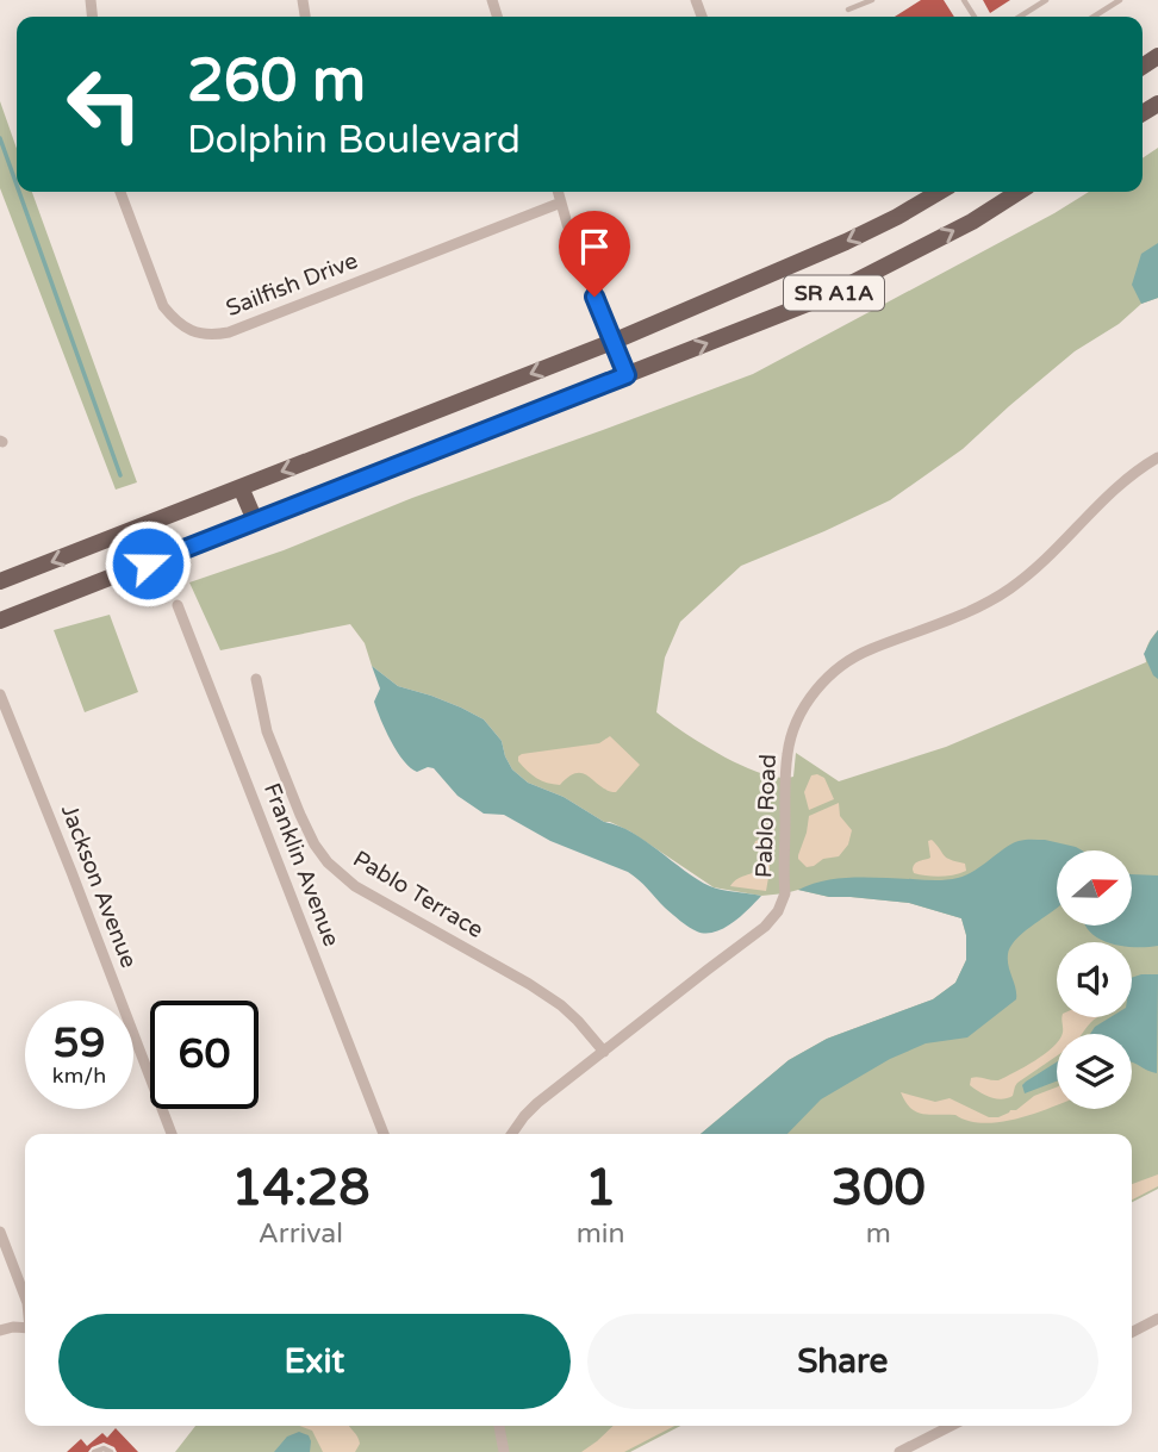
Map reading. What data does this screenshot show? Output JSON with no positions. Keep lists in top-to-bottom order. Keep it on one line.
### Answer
{"streets":{"main road":["SR A1A"],"street":["Sailfish Drive","Pablo Road","Franklin Avenue","Jackson Avenue","Pablo Terrace"]},"crossings":[["Pablo Road","Pablo Terrace"]],"north":"right","page":{"turn":["260 m","Dolphin Boulevard"],"speed":"59 km/h","limit":"60","eta":["14:28","Arrival","1","min","300","m"],"buttons":["Exit","Share"]}}
